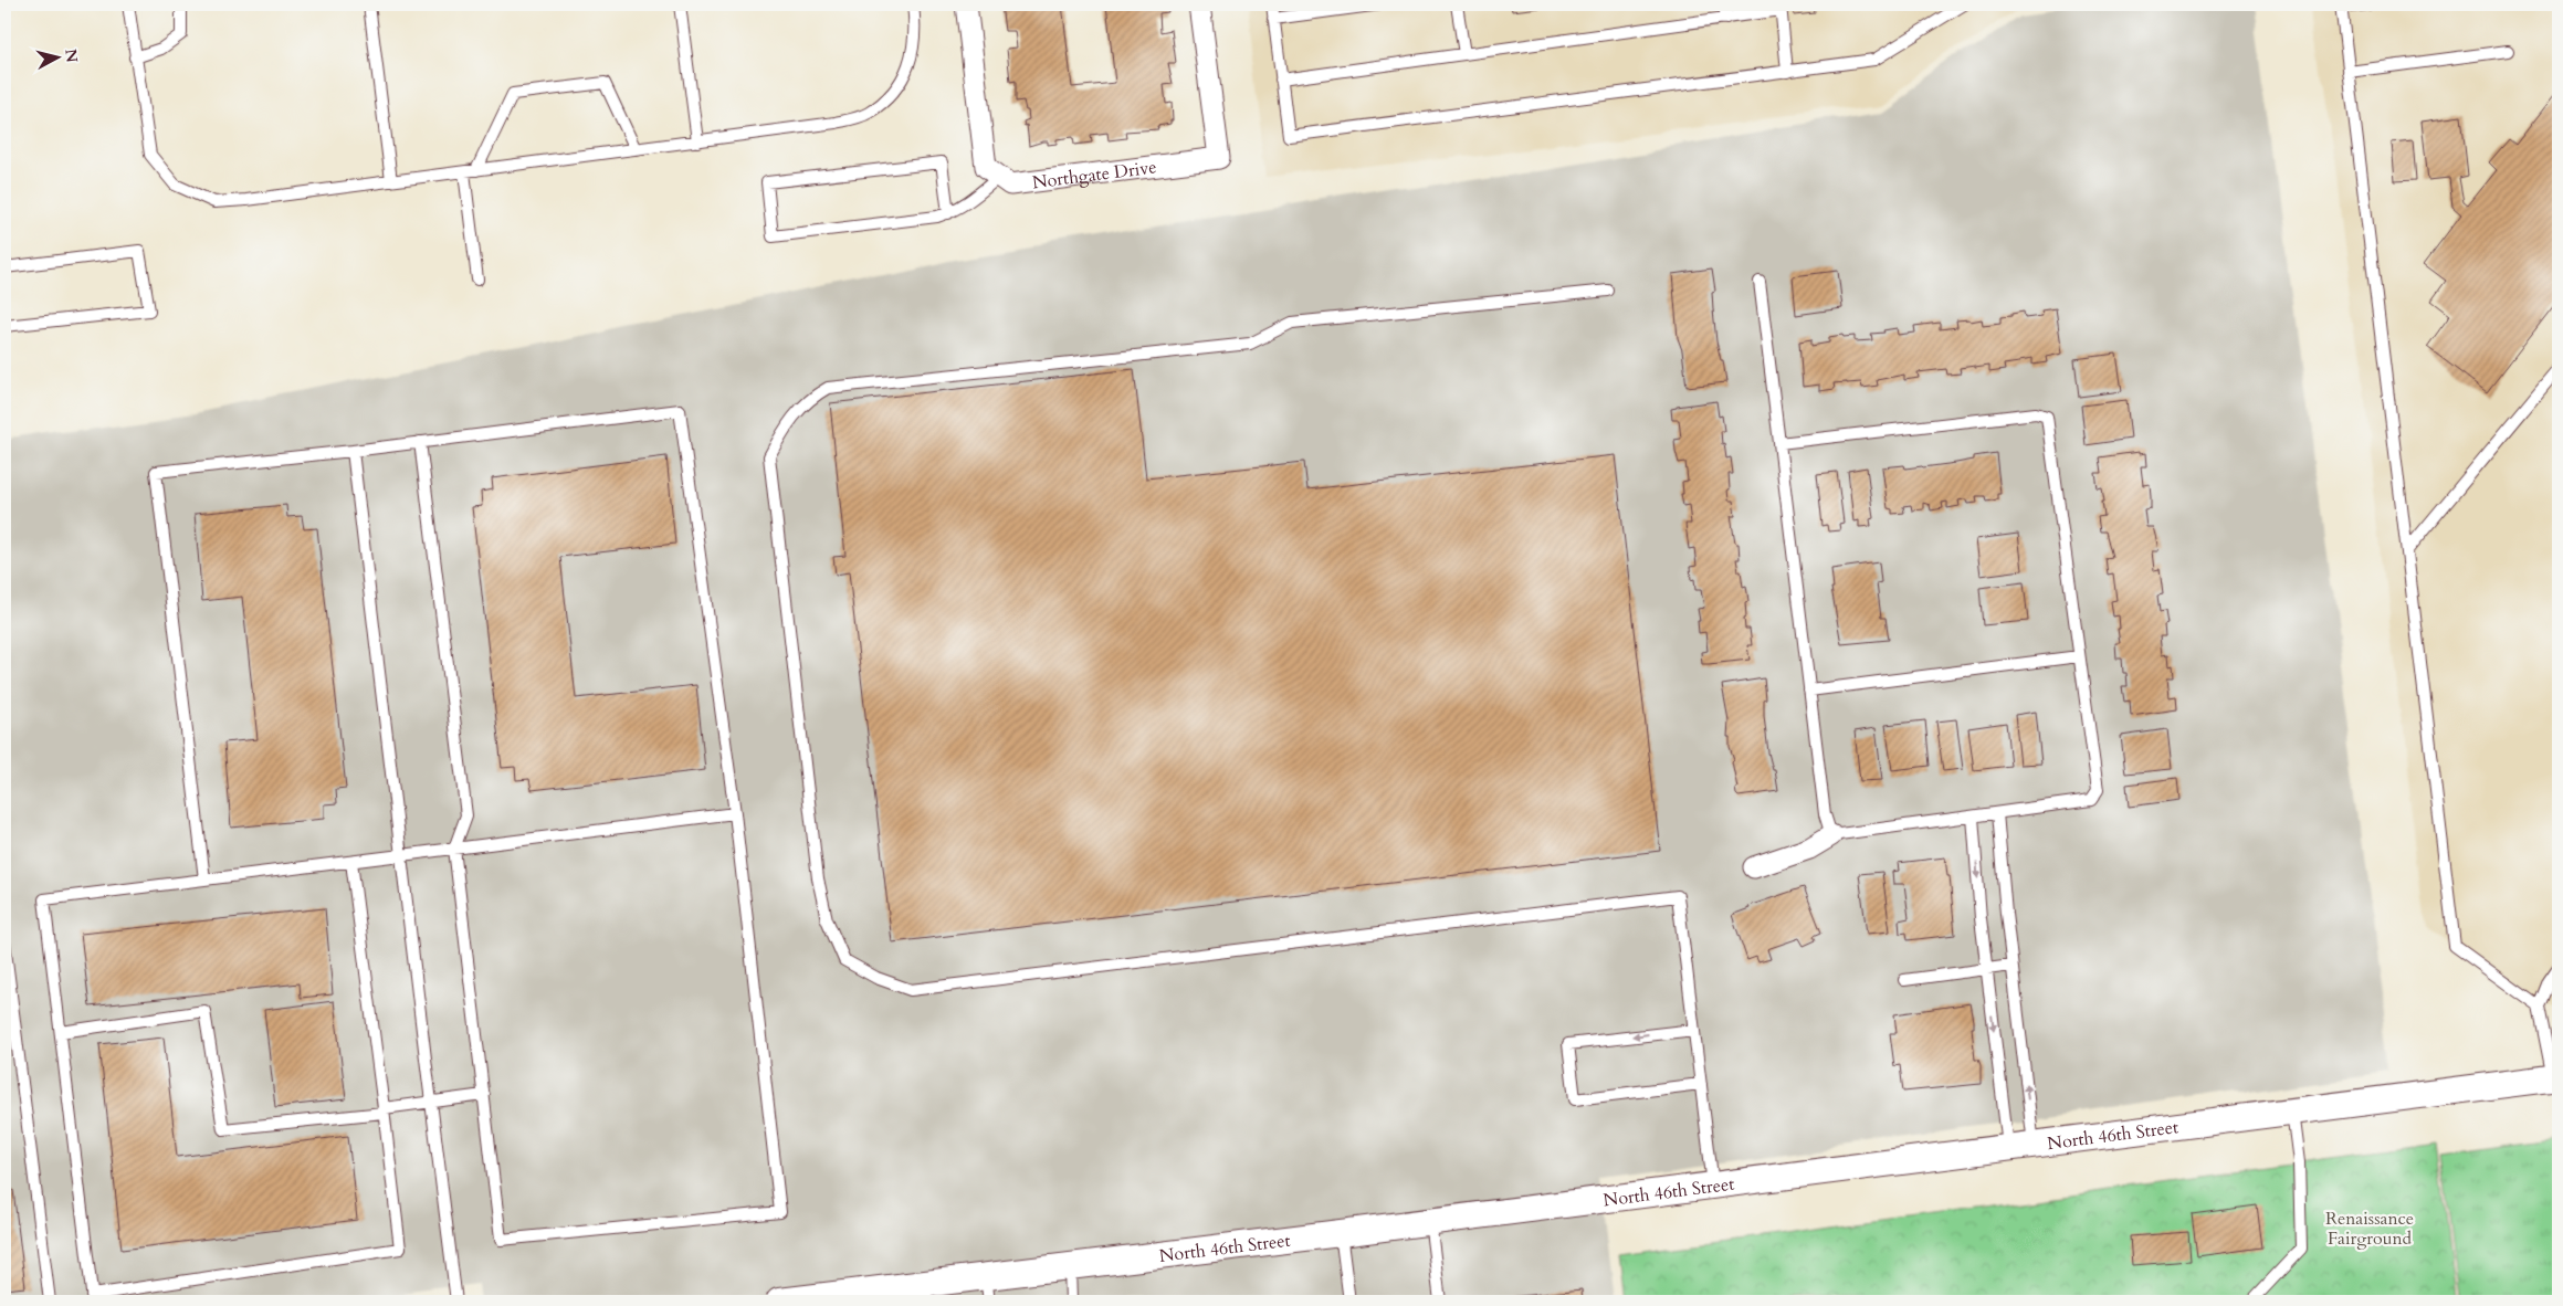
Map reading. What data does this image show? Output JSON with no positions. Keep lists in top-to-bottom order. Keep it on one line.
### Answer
{"streets":{"street":["Northgate Drive","North 46th Street"]},"parks":["Renaissance Fairground"],"north":"right"}
